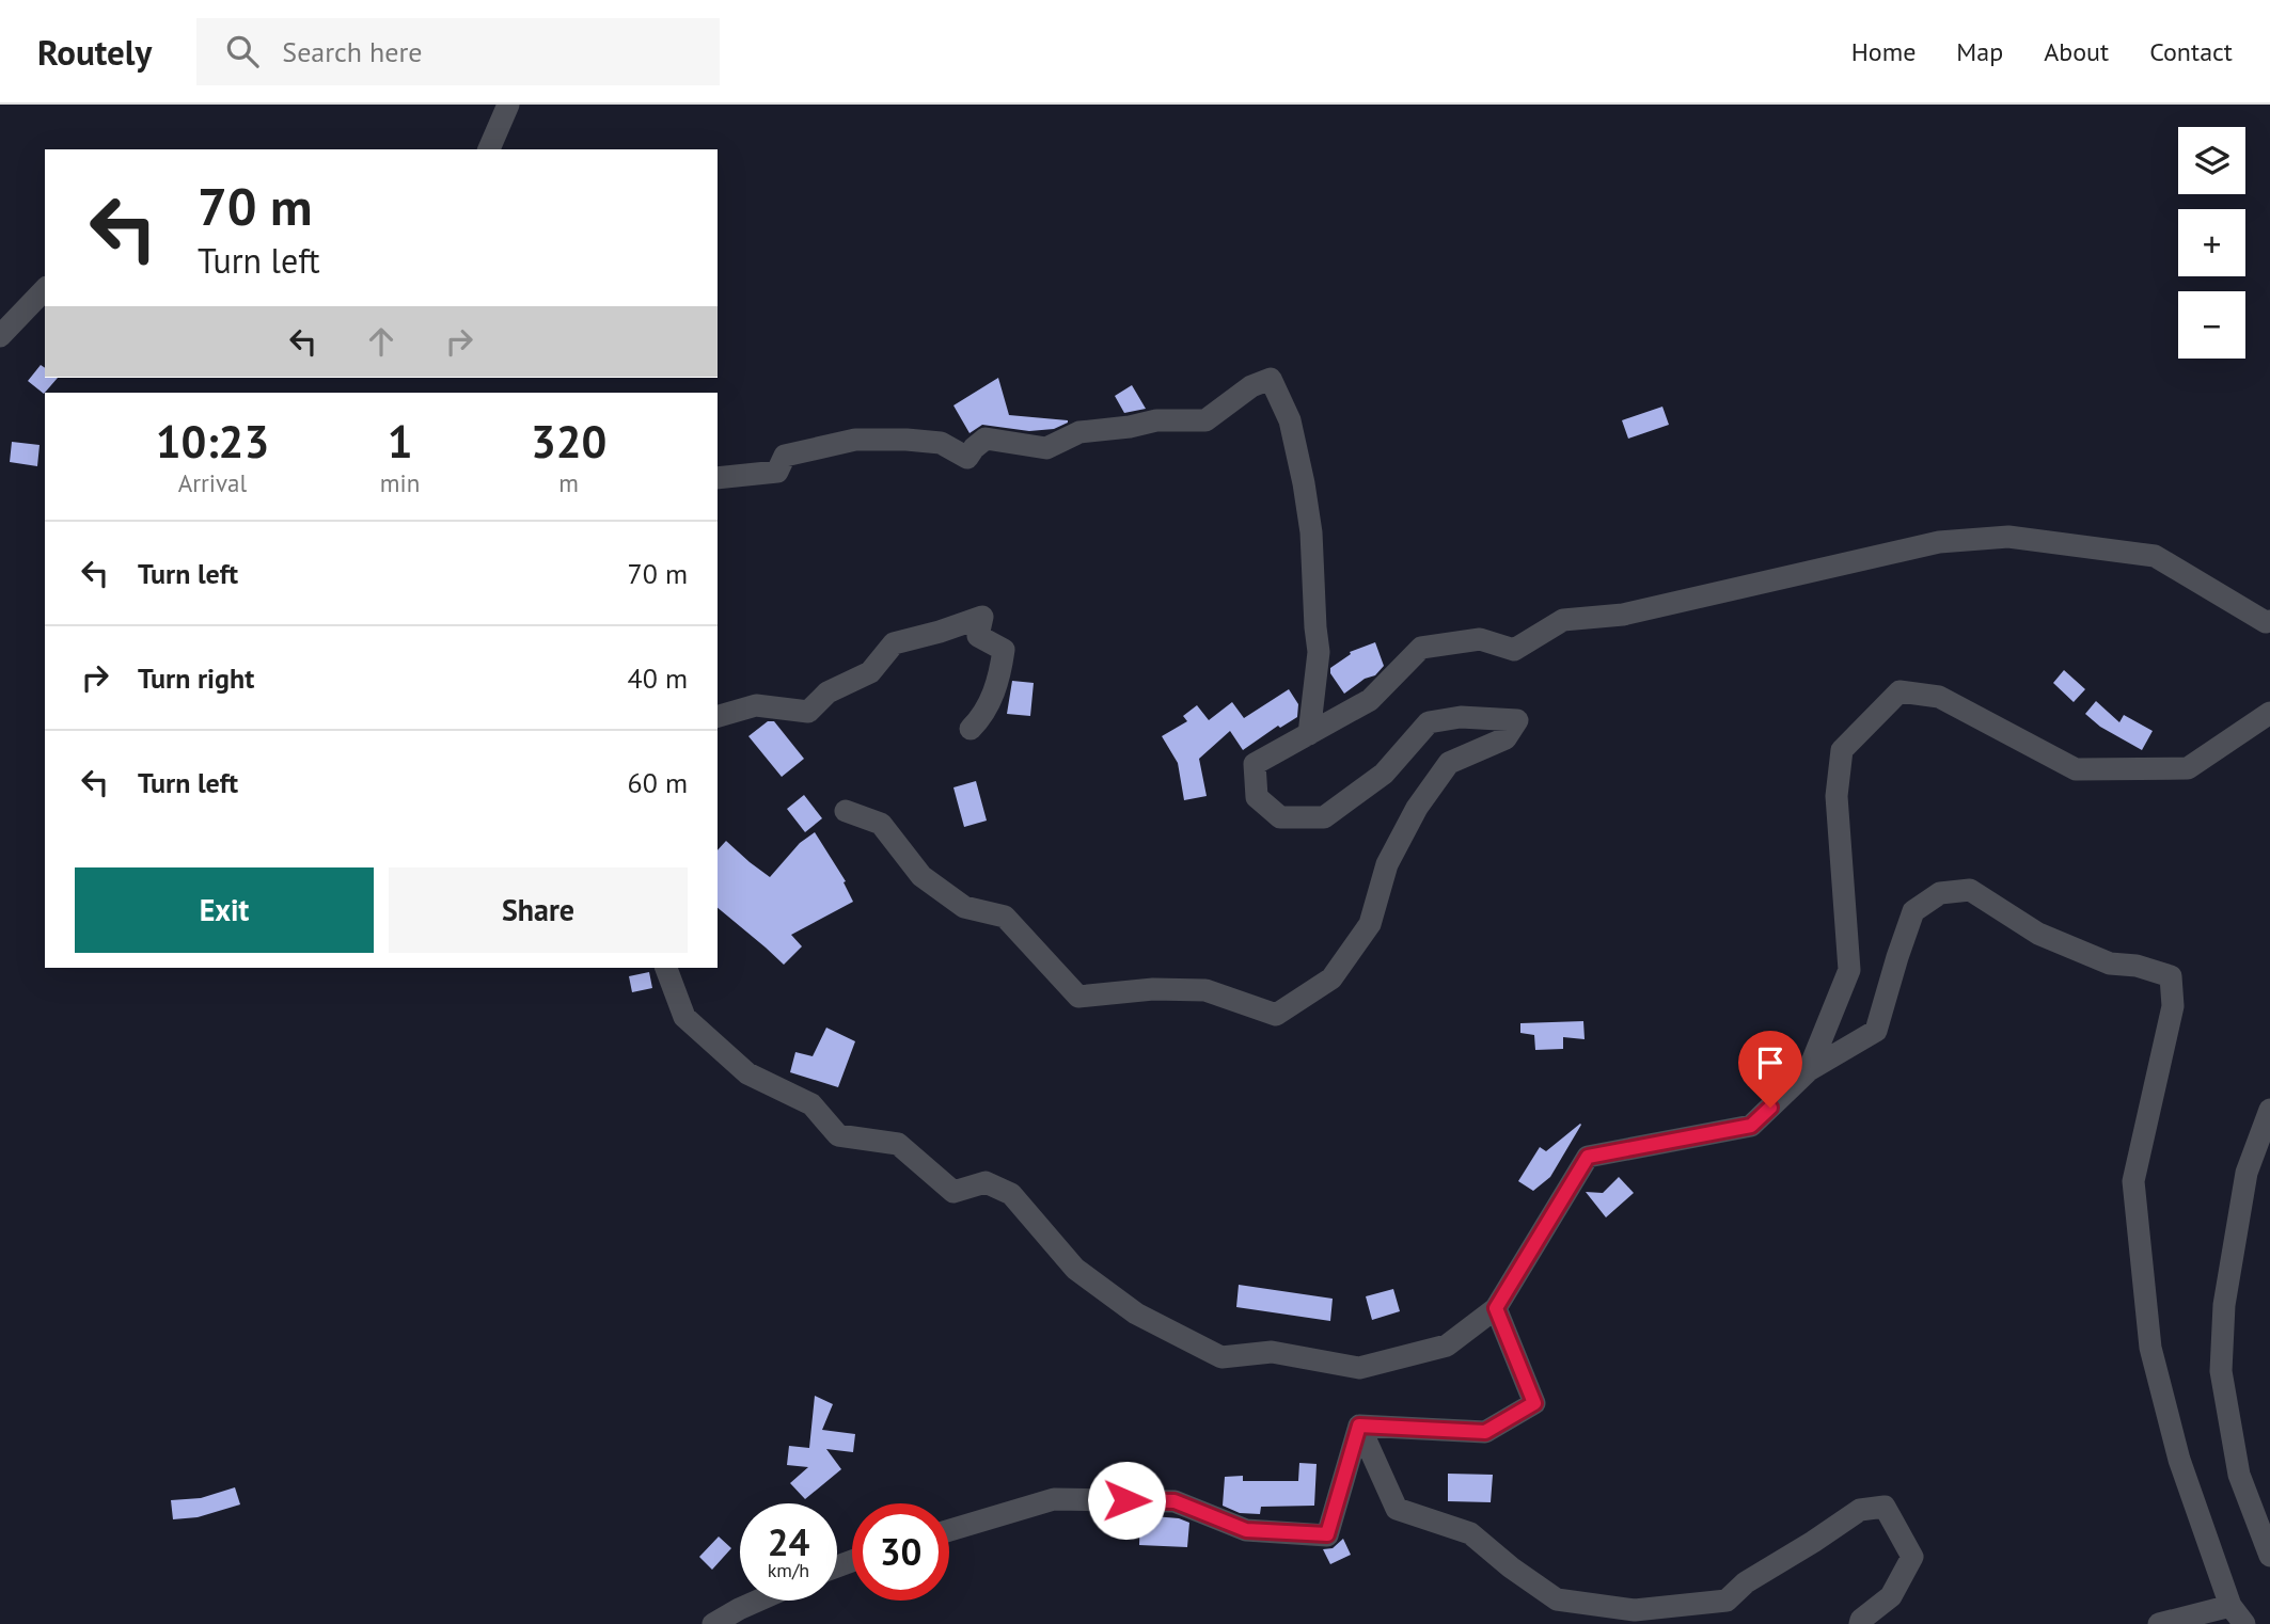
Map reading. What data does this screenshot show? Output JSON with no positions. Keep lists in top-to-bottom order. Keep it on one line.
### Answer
{"page":{"header":"Routely","search":"Search here","nav":["Home","Map","About","Contact"],"map_buttons":["+","−"],"turn":["70 m","Turn left"],"eta":["10:23","Arrival","1","min","320","m"],"list":[{"name":"Turn left","value":"70 m"},{"name":"Turn right","value":"40 m"},{"name":"Turn left","value":"60 m"}],"buttons":["Exit","Share"],"speed":"24 km/h","limit":"30"}}
